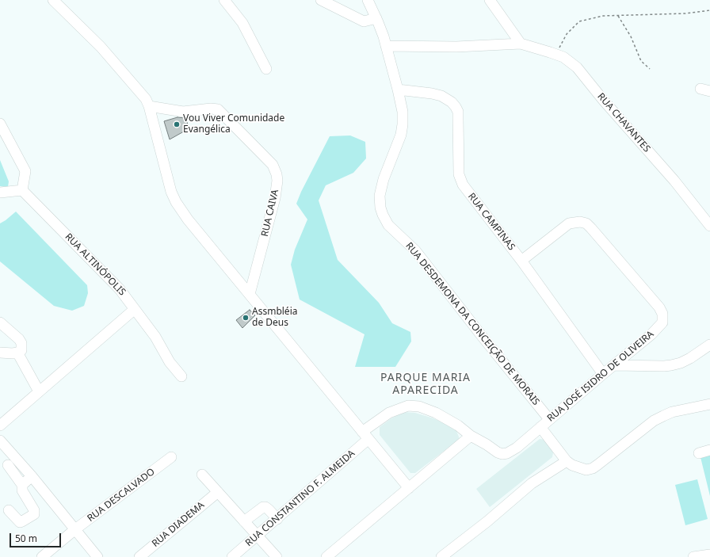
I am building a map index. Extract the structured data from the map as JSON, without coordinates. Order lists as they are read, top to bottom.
{
  "streets": {
    "street": [
      "RUA CHAVANTES",
      "RUA CAIVA",
      "RUA CAMPINAS",
      "RUA ALTINÓPOLIS",
      "RUA DESDEMONA DA CONCEIÇÃO DE MORAIS",
      "RUA JOSÉ ISIDRO DE OLIVEIRA",
      "RUA DESCALVADO",
      "RUA CONSTANTINO F. ALMEIDA",
      "RUA DIADEMA"
    ]
  },
  "crossings": [
    ["RUA CHAVANTES", "RUA DESDEMONA DA CONCEIÇÃO DE MORAIS"],
    ["RUA CAMPINAS", "RUA DESDEMONA DA CONCEIÇÃO DE MORAIS"],
    ["RUA CAMPINAS", "RUA JOSÉ ISIDRO DE OLIVEIRA"],
    ["RUA DESDEMONA DA CONCEIÇÃO DE MORAIS", "RUA JOSÉ ISIDRO DE OLIVEIRA"],
    ["RUA JOSÉ ISIDRO DE OLIVEIRA", "RUA CONSTANTINO F. ALMEIDA"]
  ],
  "districts": ["PARQUE MARIA APARECIDA"],
  "places": ["Vou Viver Comunidade Evangélica", "Assmbléia de Deus"],
  "scale_bar": "50 m"
}
